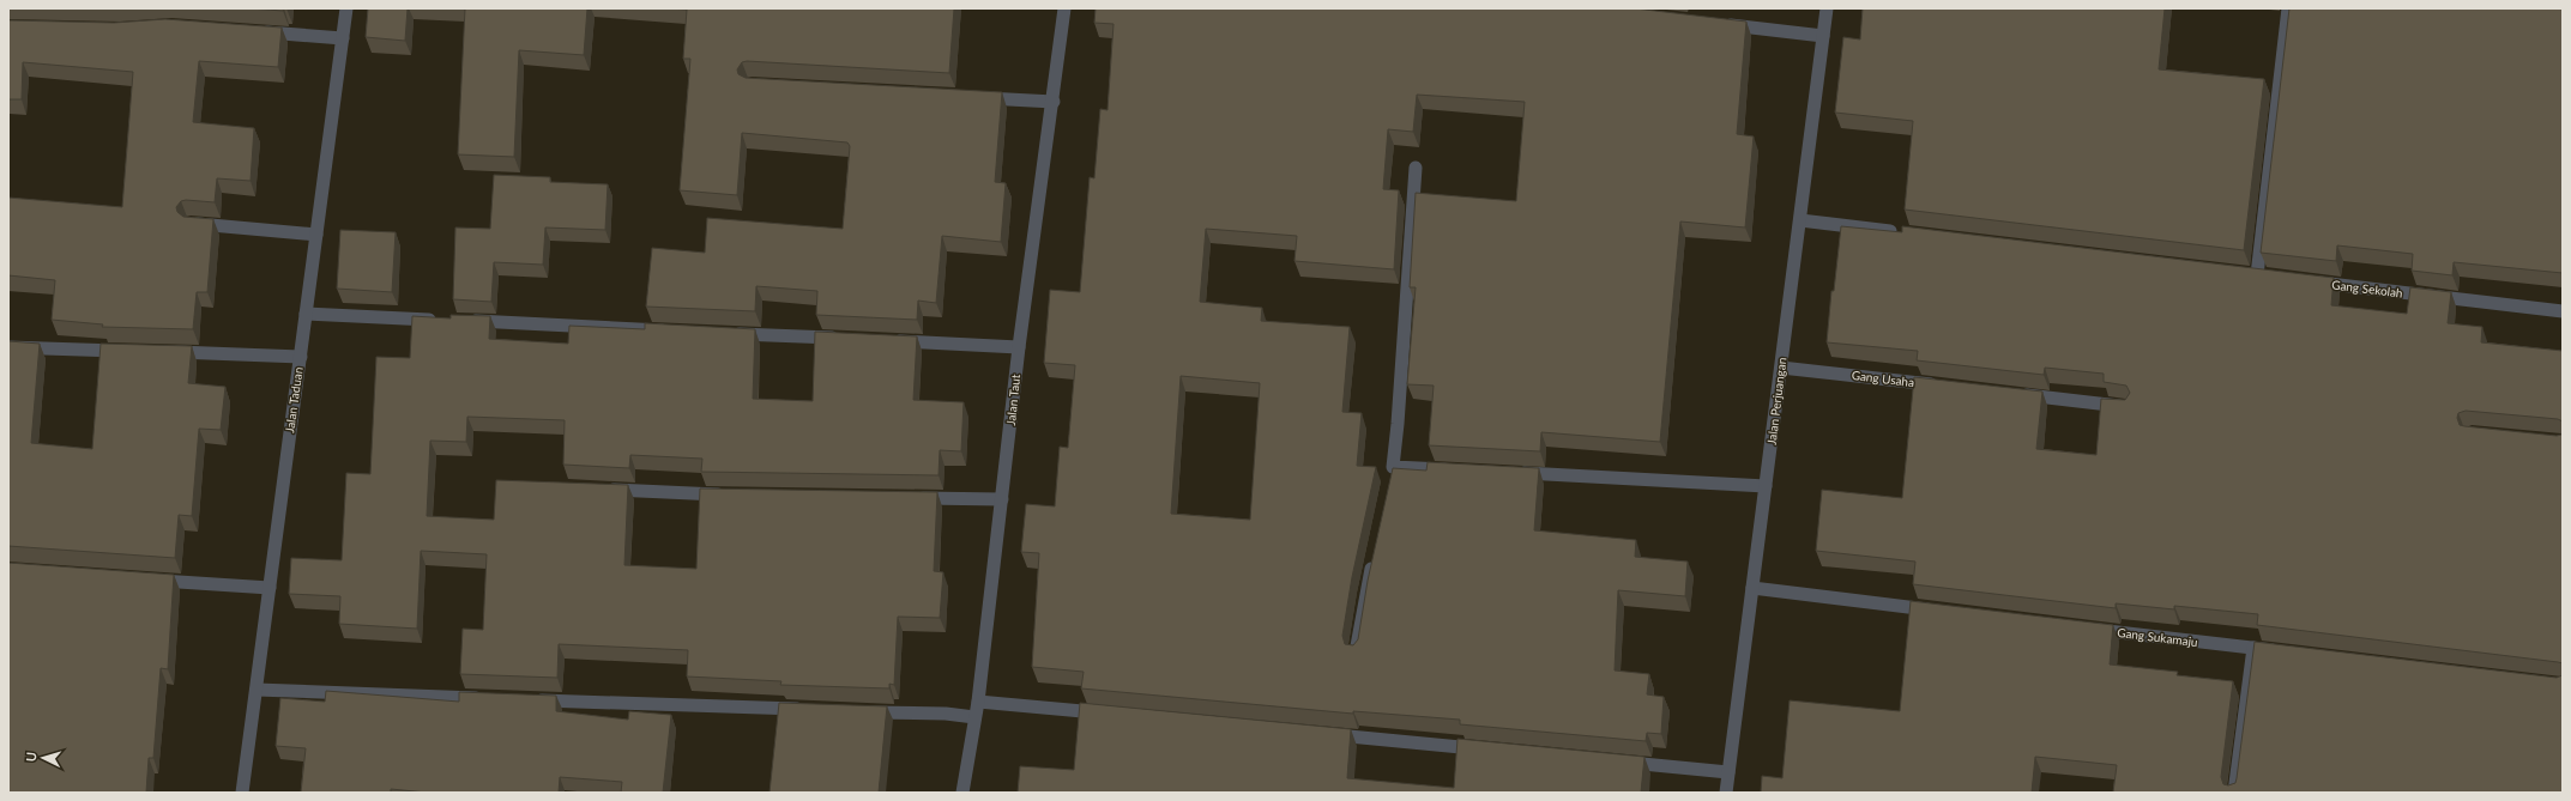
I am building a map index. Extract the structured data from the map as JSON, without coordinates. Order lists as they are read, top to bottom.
{
  "streets": {
    "street": [
      "Gang Sekolah",
      "Gang Usaha",
      "Jalan Taduan",
      "Jalan Taut",
      "Jalan Perjuangan",
      "Gang Sukamaju"
    ]
  },
  "crossings": [
    ["Gang Usaha", "Jalan Perjuangan"]
  ],
  "north": "left"
}
